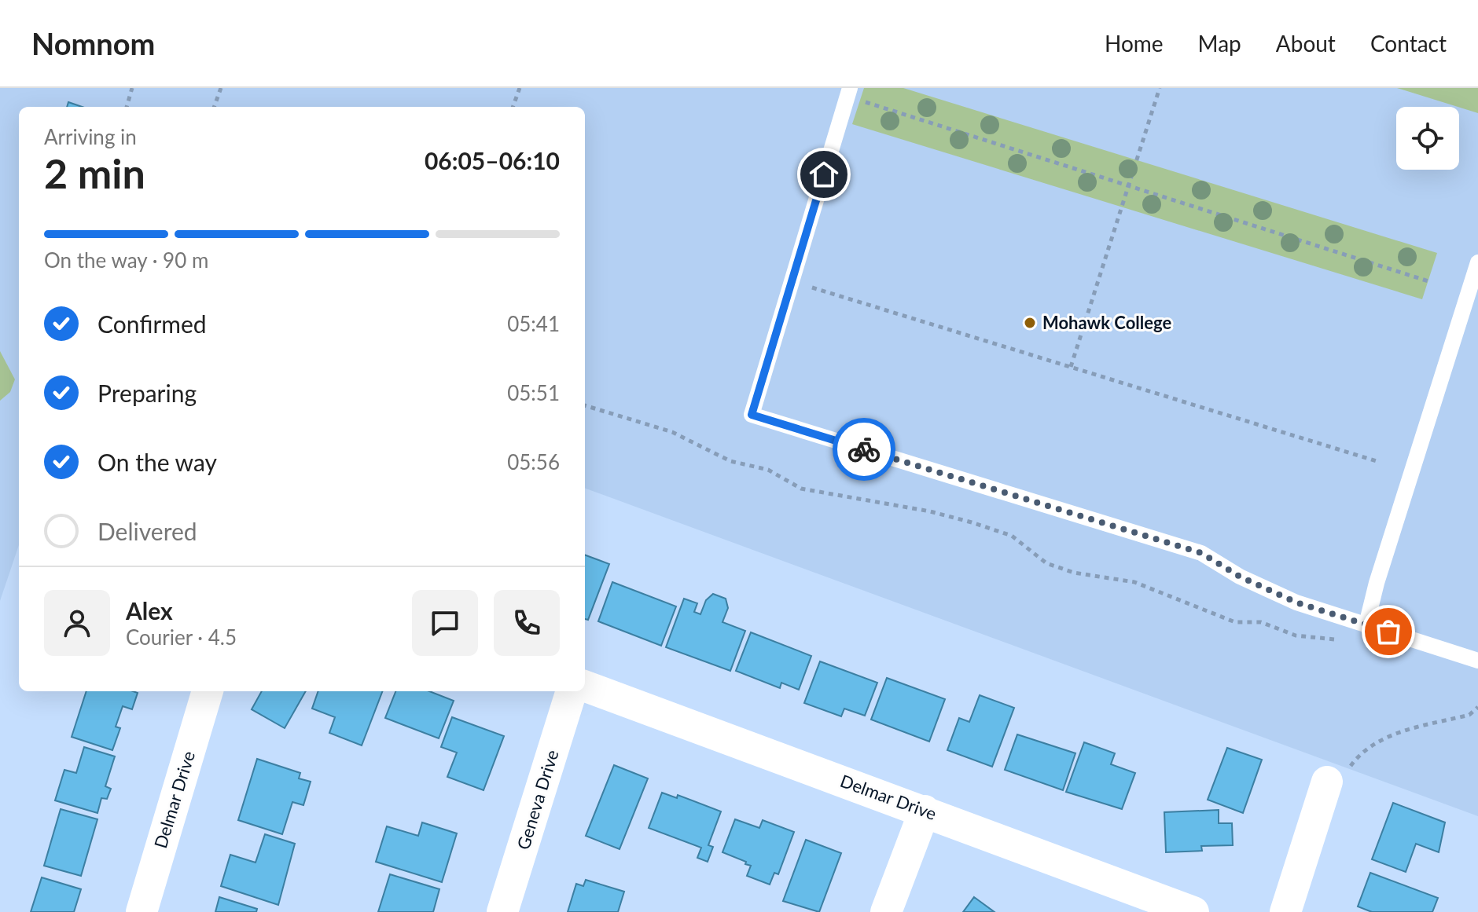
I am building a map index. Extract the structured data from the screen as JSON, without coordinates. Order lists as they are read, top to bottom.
{
  "streets": {
    "street": ["Delmar Drive", "Geneva Drive"]
  },
  "places": ["Mohawk College"],
  "page": {
    "header": "Nomnom",
    "nav": [
      "Home",
      "Map",
      "About",
      "Contact"
    ],
    "heading": ["2 min", "Arriving in", "06:05–06:10"],
    "panel": ["Alex", "Courier · 4.5"],
    "bar": "On the way · 90 m",
    "list": [
      ["Confirmed", "05:41"],
      ["Preparing", "05:51"],
      ["On the way", "05:56"],
      "Delivered"
    ]
  }
}
